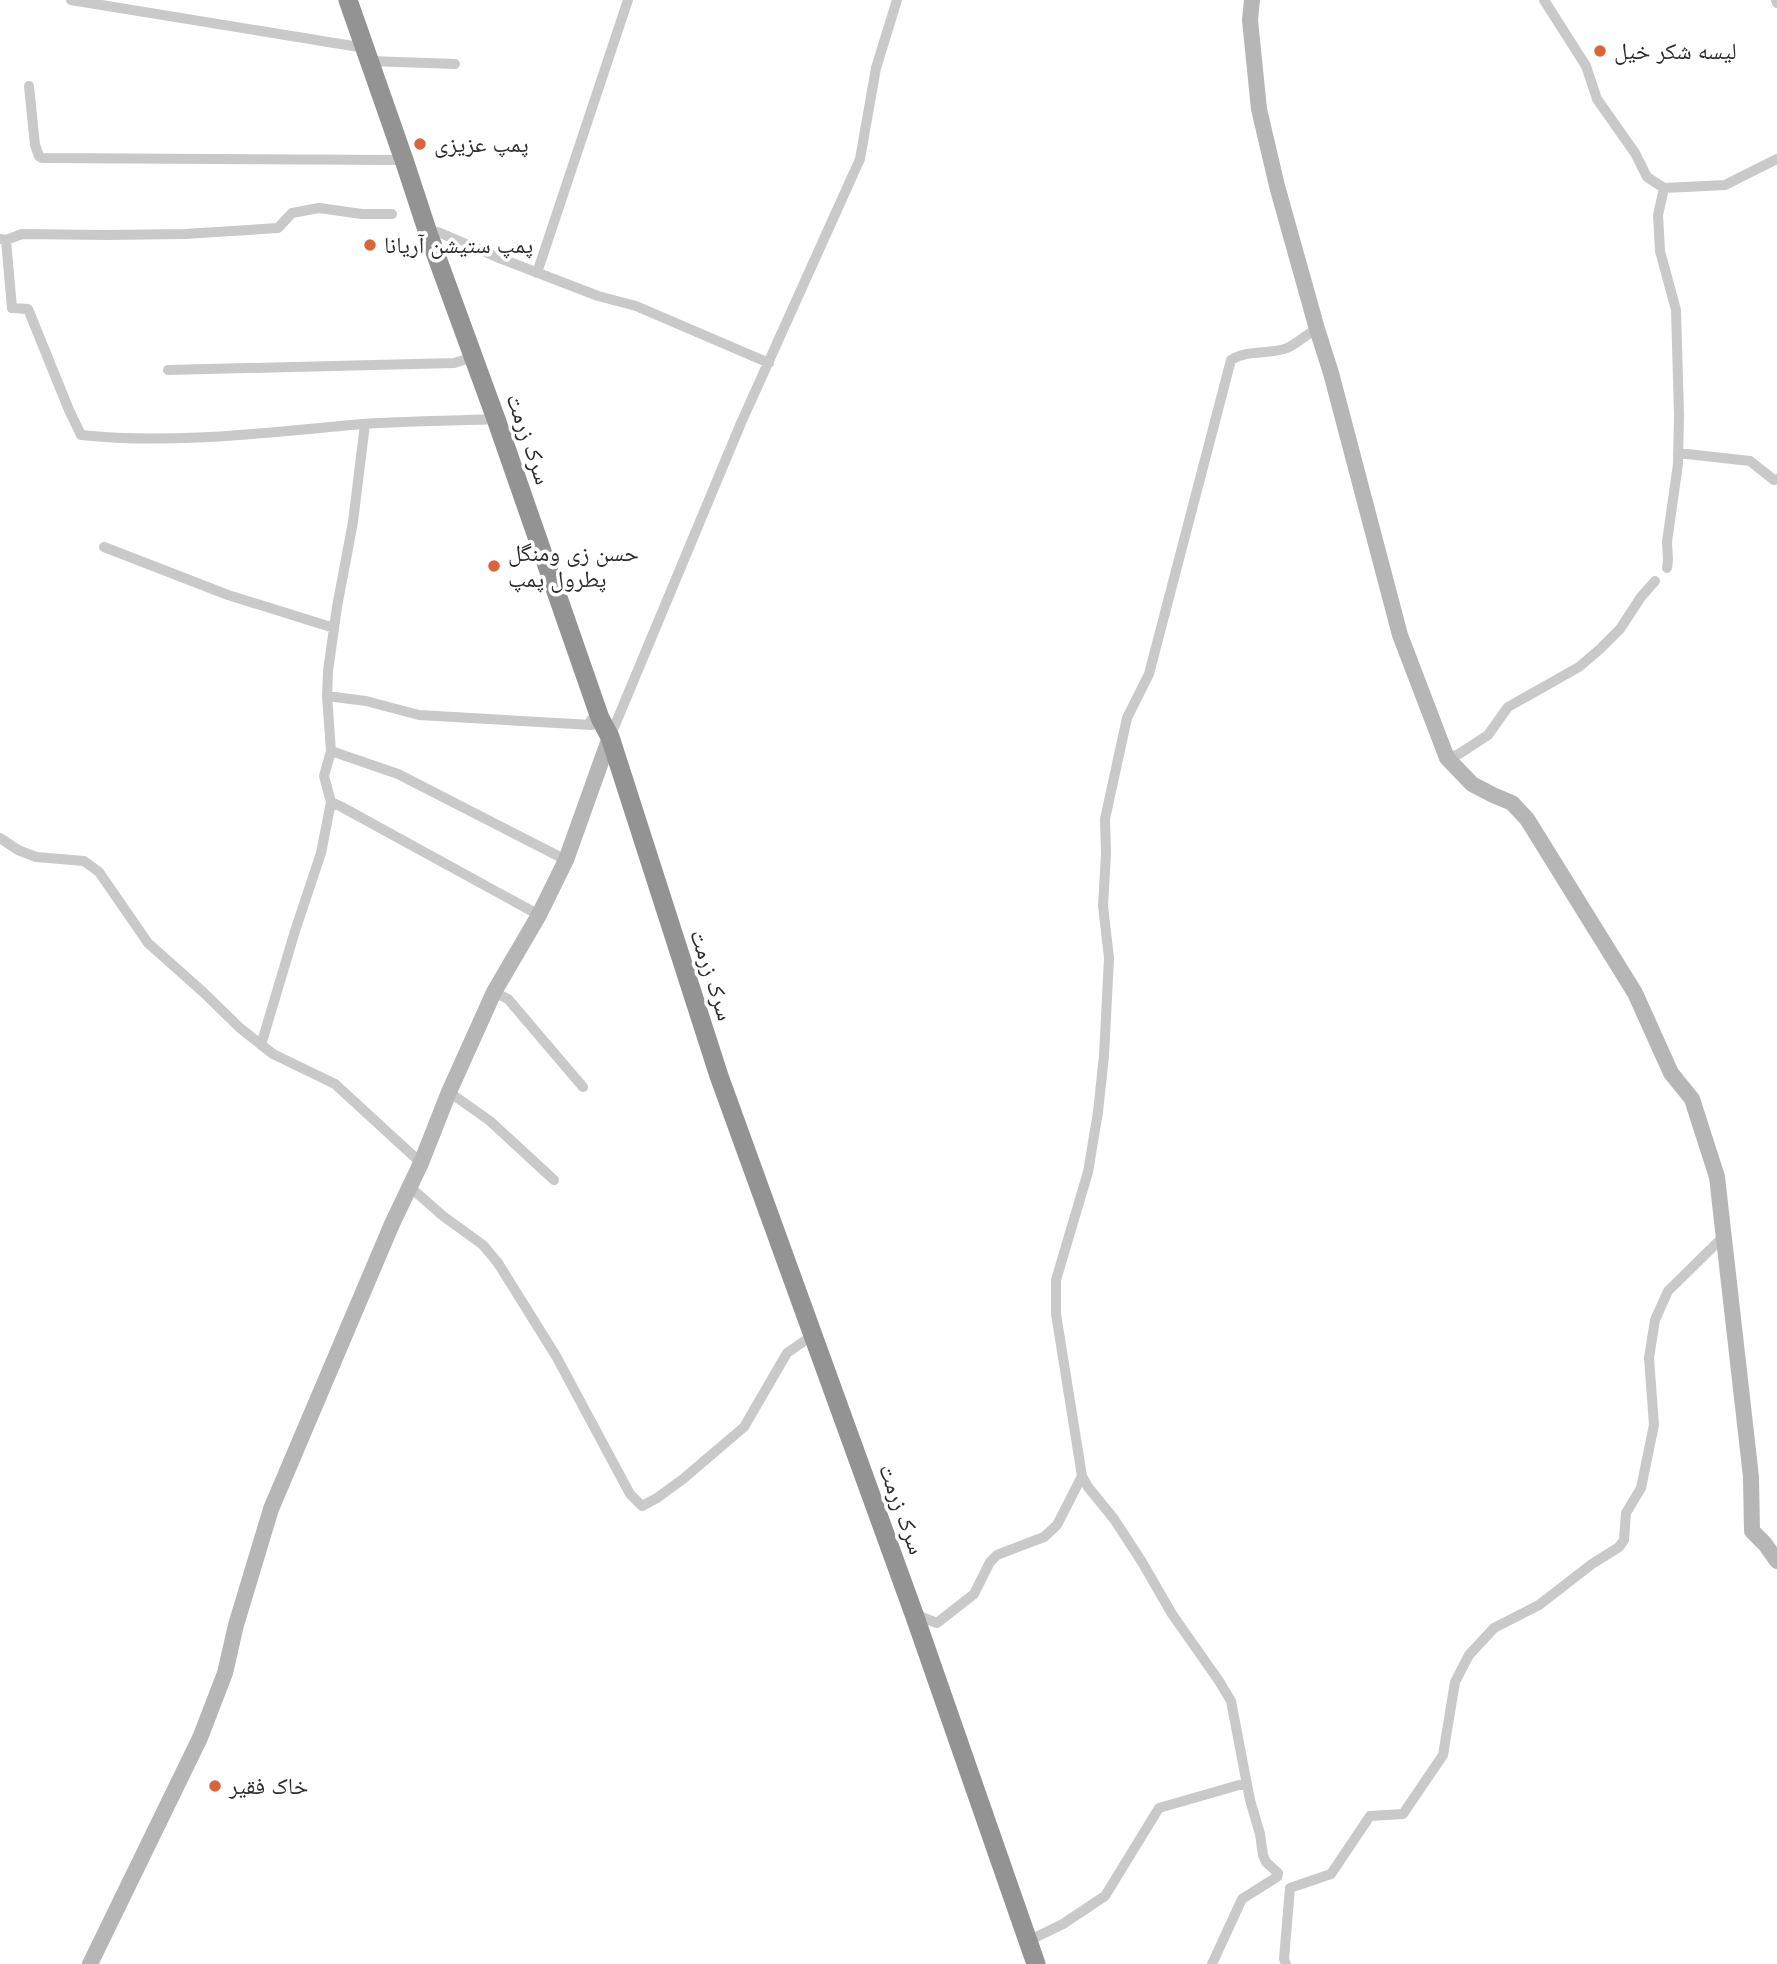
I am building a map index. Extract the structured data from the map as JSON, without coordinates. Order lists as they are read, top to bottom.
{
  "streets": {
    "highway": ["سرک زرمت"]
  },
  "places": [
    "لیسه شکر خیل",
    "پمپ عزیزی",
    "پمپ ستیشن آریانا",
    "حسن زی ومنگل پطرول پمپ",
    "خاک فقیر"
  ]
}
